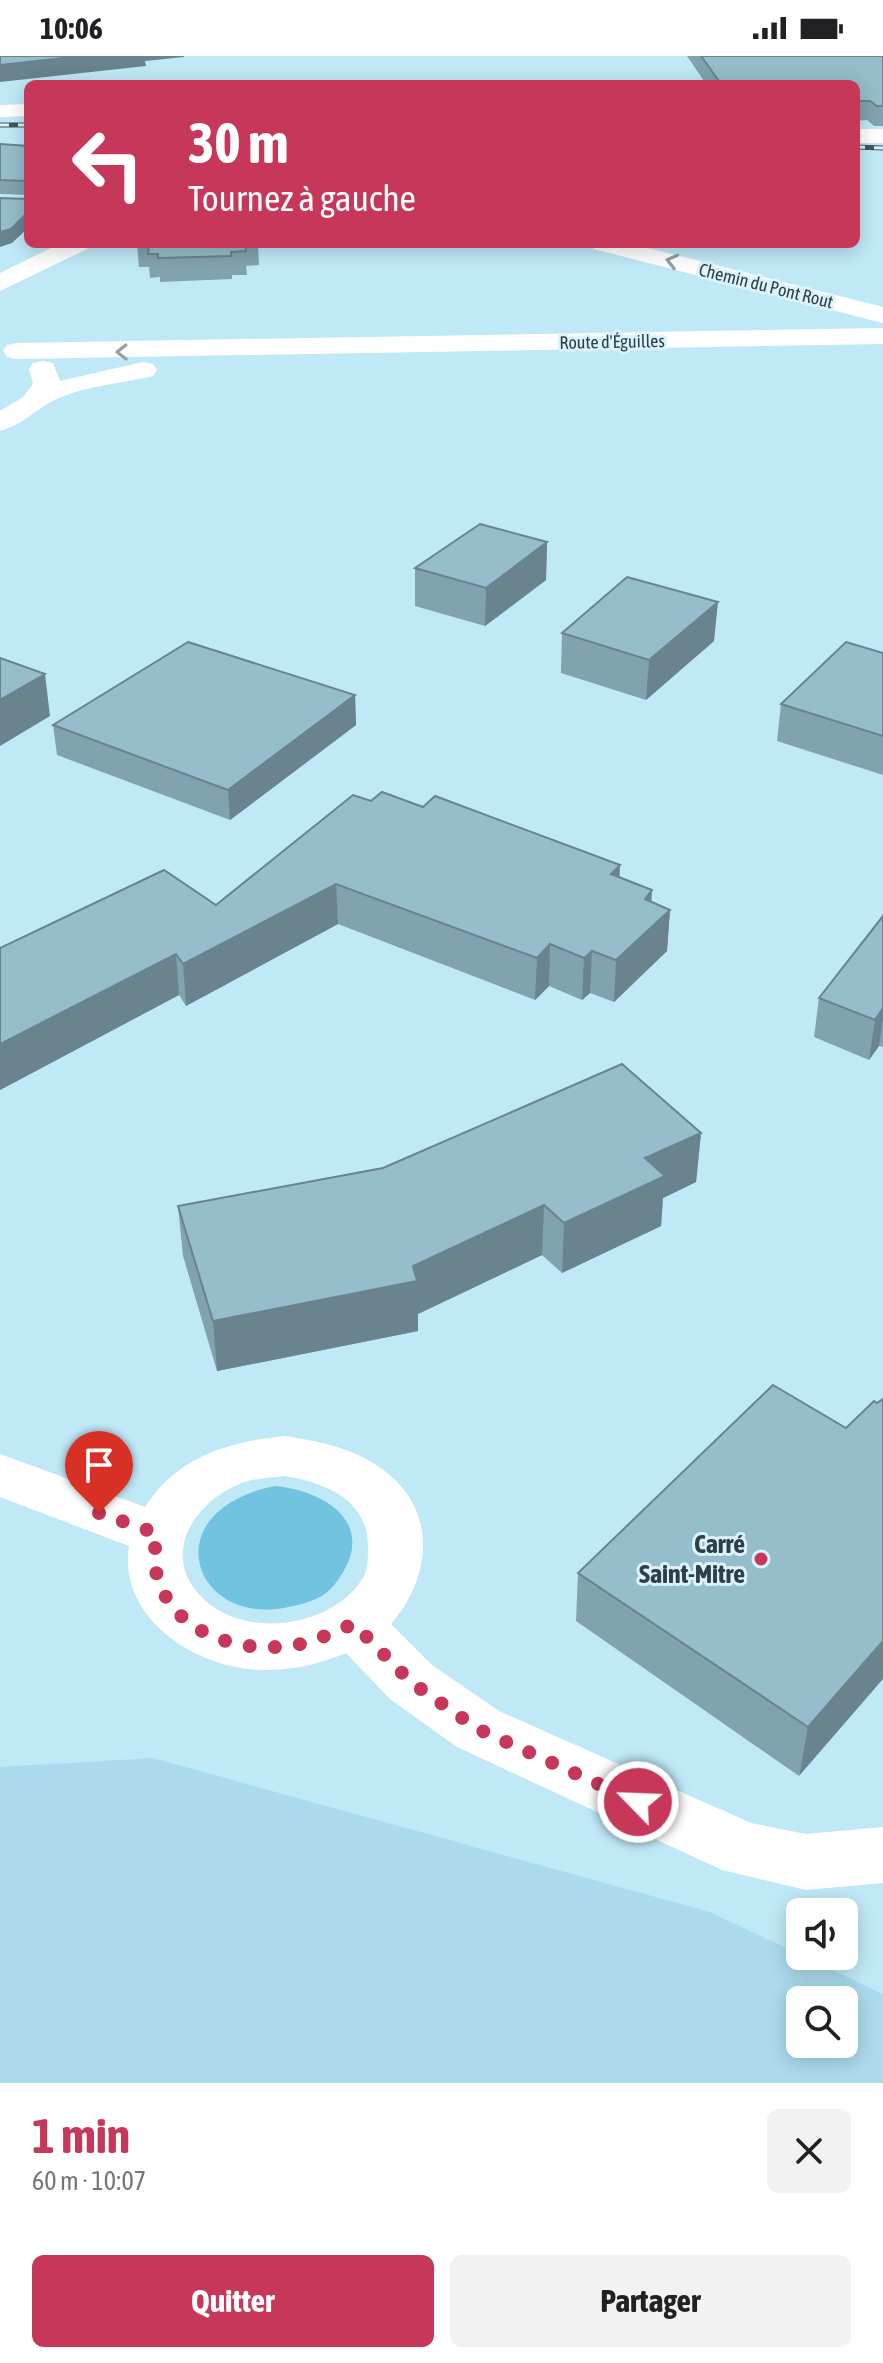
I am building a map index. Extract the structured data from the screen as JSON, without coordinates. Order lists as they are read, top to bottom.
{
  "streets": {
    "street": ["Chemin du Pont Rout", "Route d'Éguilles"]
  },
  "one_way": ["Chemin du Pont Rout"],
  "places": ["Carré Saint-Mitre"],
  "page": {
    "status": "10:06",
    "turn": ["30 m", "Tournez à gauche"],
    "heading": ["1 min", "60 m · 10:07"],
    "buttons": ["Quitter", "Partager"]
  }
}
